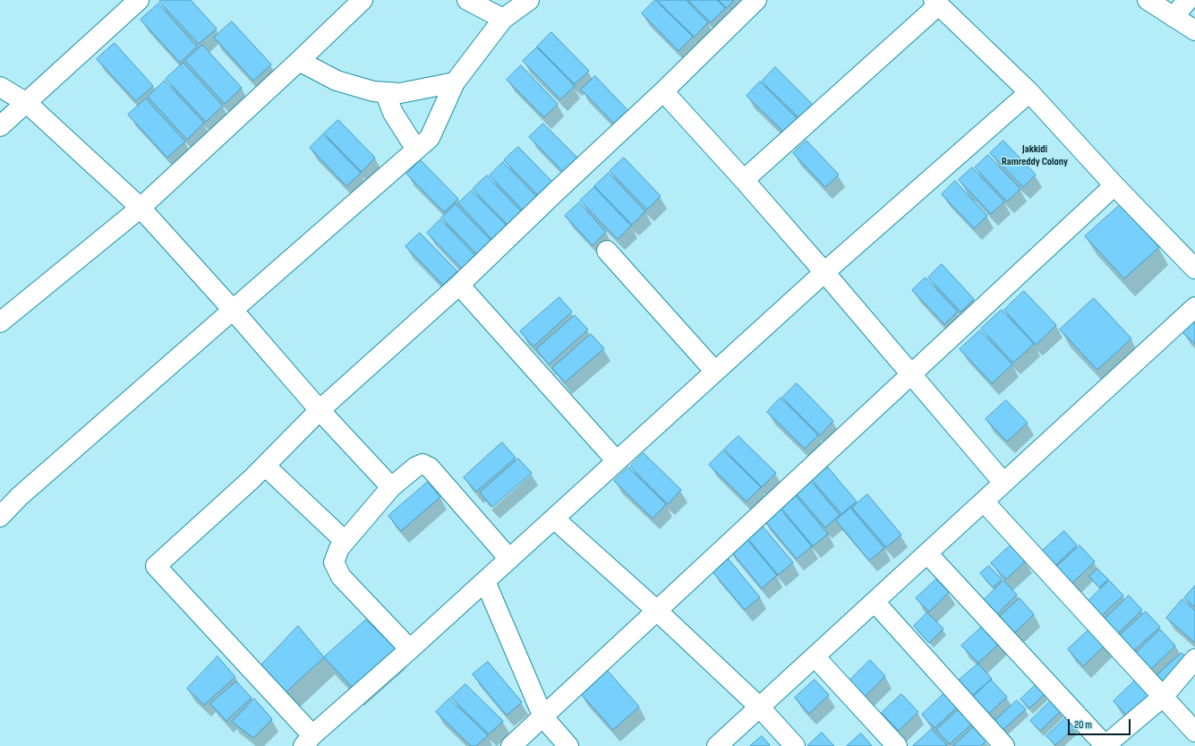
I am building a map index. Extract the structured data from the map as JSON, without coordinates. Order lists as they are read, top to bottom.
{
  "districts": ["Jakkidi Ramreddy Colony"],
  "scale_bar": "20 m"
}
